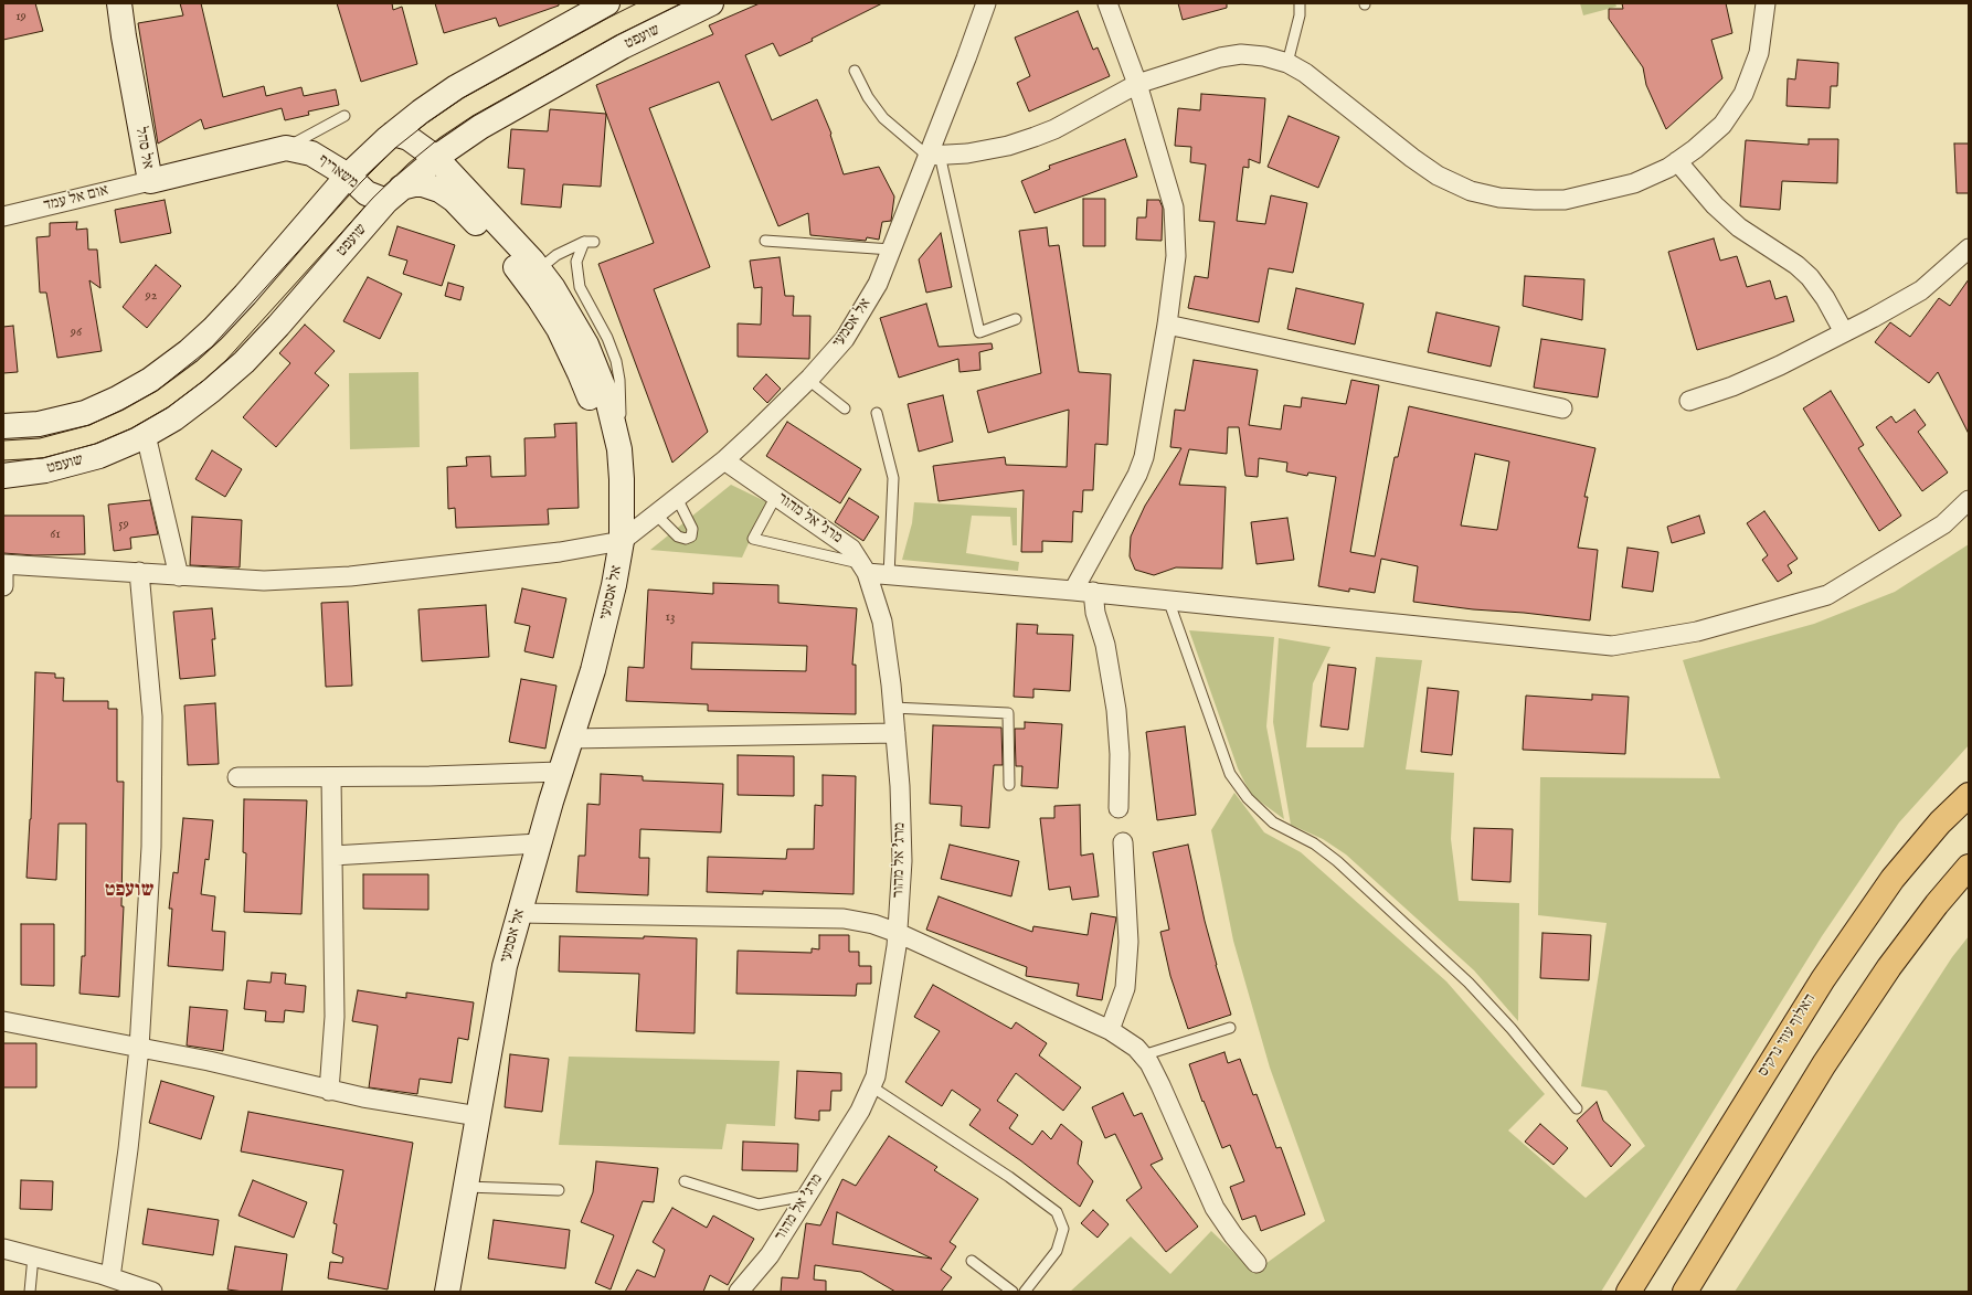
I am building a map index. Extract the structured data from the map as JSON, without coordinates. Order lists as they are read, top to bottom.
{
  "streets": {
    "highway": ["האלוף עוזי נרקיס"],
    "street": [
      "שועפט",
      "אל סהל",
      "משאריף",
      "אום אל עמד",
      "אל אסמעי",
      "מרג' אל מהור"
    ]
  },
  "crossings": [
    ["שועפט", "משאריף"],
    ["אל סהל", "משאריף"],
    ["אל סהל", "אום אל עמד"],
    ["אל אסמעי", "מרג' אל מהור"]
  ],
  "districts": ["שועפט"],
  "house_numbers": [
    "19",
    "92",
    "96",
    "59",
    "61",
    "13"
  ]
}
